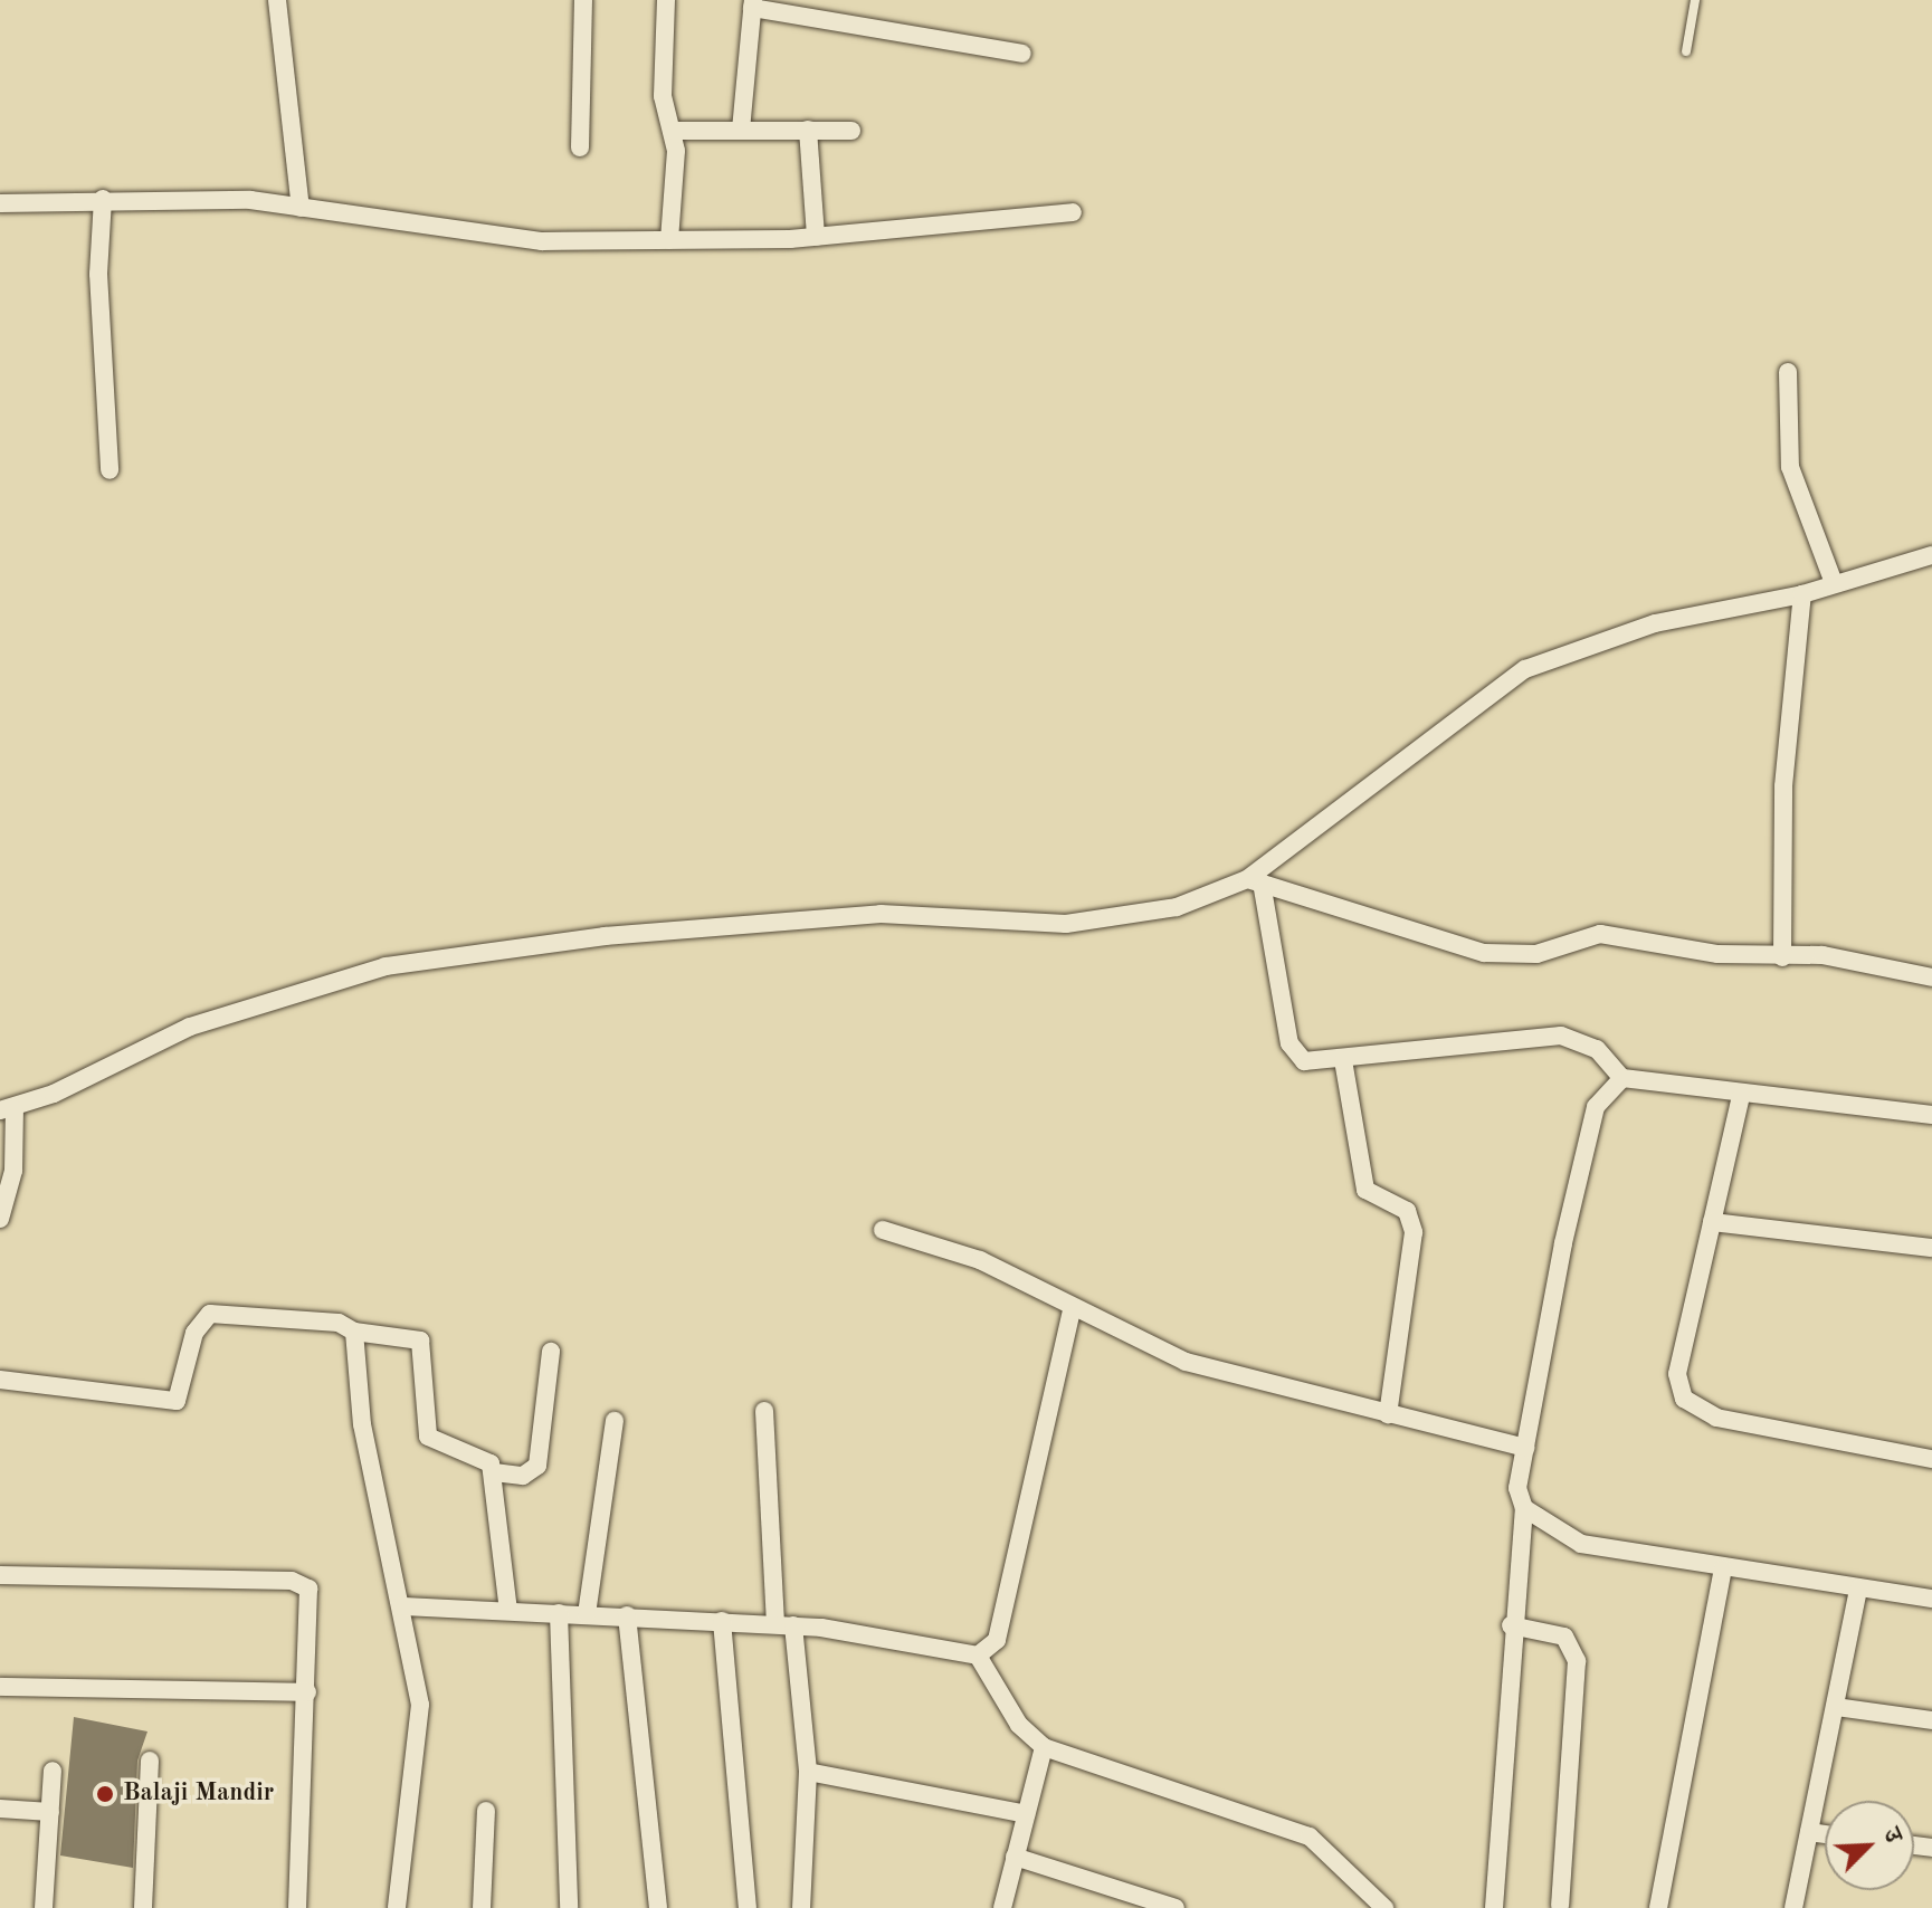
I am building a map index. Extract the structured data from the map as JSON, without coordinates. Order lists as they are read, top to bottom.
{
  "places": ["Balaji Mandir"],
  "north": "top right"
}
